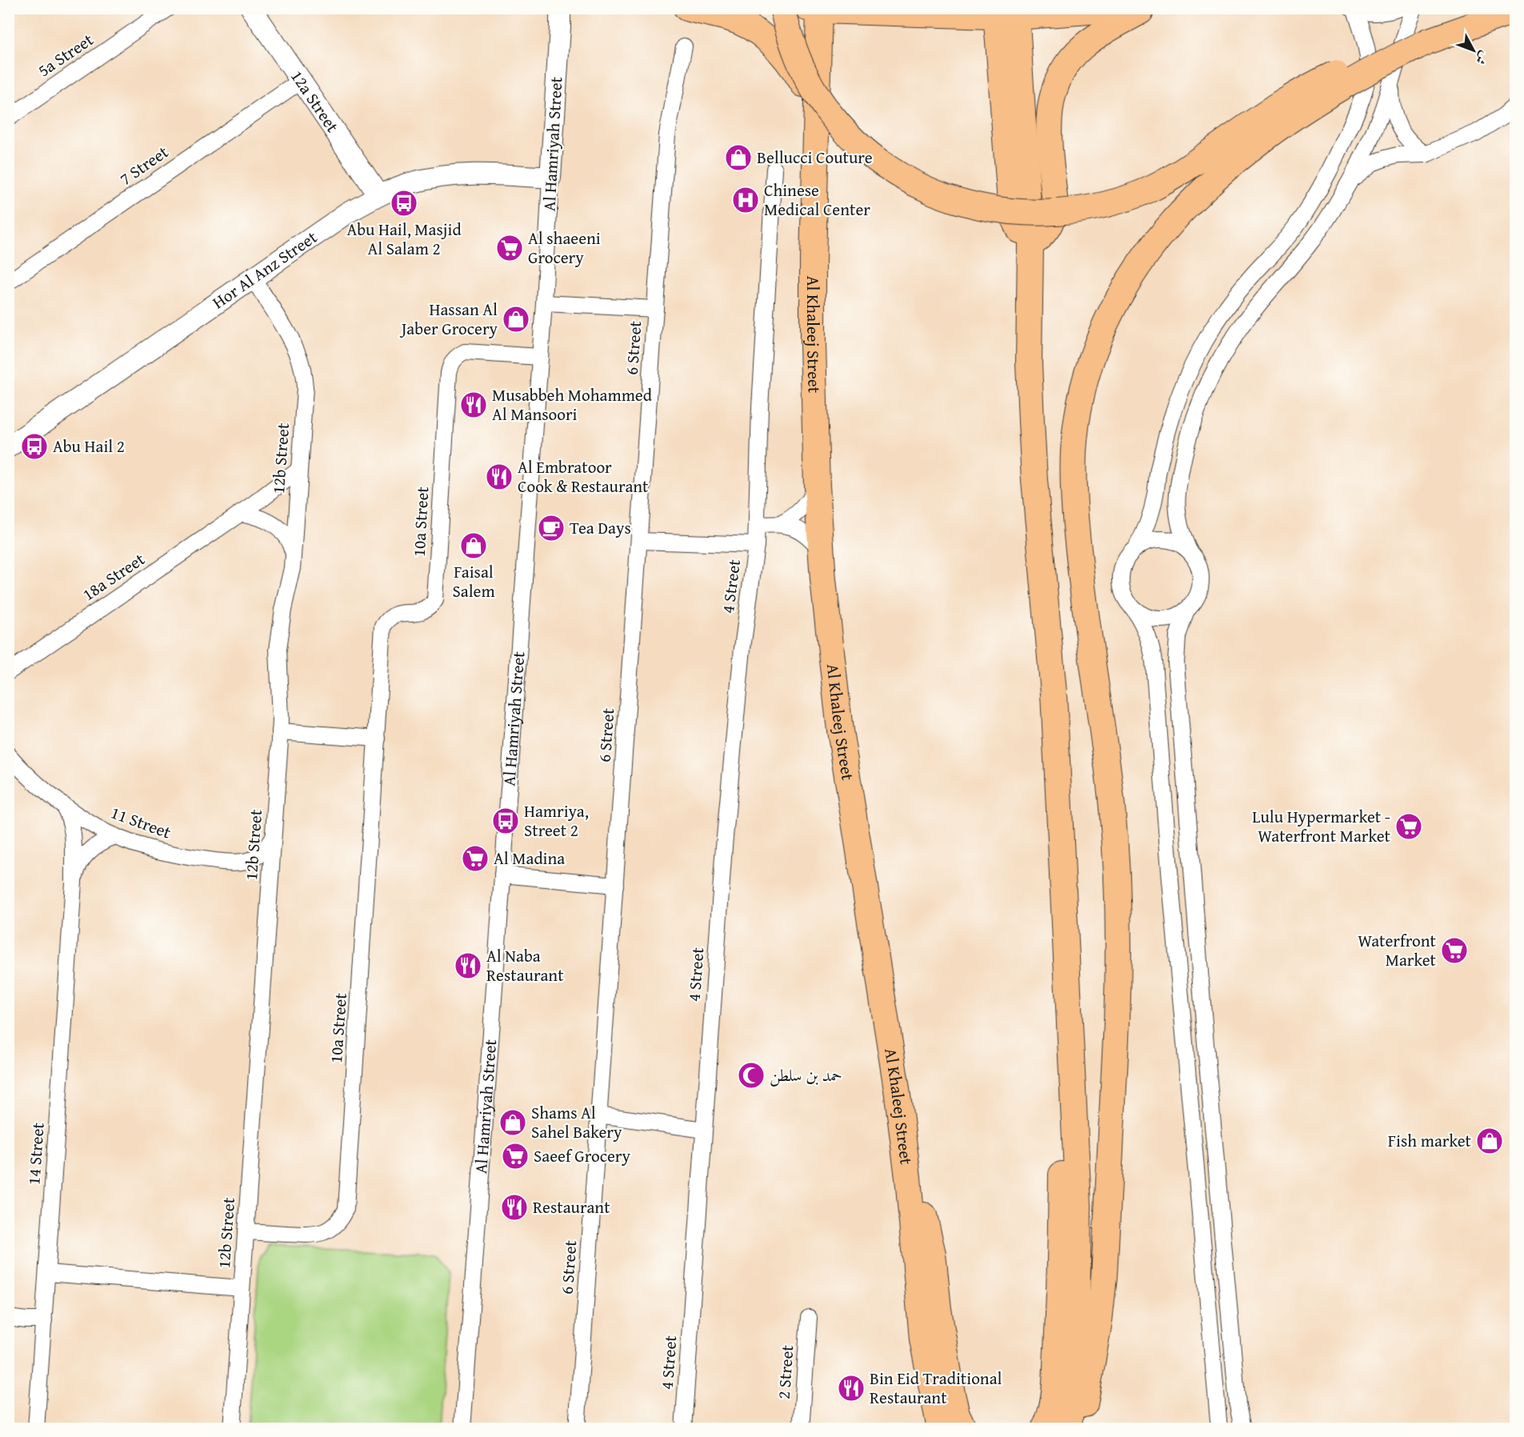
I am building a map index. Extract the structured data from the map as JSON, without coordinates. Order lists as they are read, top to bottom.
{
  "streets": {
    "main road": ["Al Khaleej Street"],
    "street": [
      "5a Street",
      "12a Street",
      "Al Hamriyah Street",
      "7 Street",
      "Hor Al Anz Street",
      "6 Street",
      "12b Street",
      "10a Street",
      "18a Street",
      "4 Street",
      "11 Street",
      "14 Street",
      "2 Street"
    ]
  },
  "crossings": [
    ["12a Street", "7 Street"],
    ["12a Street", "Hor Al Anz Street"],
    ["Al Hamriyah Street", "Hor Al Anz Street"],
    ["Al Hamriyah Street", "10a Street"],
    ["Hor Al Anz Street", "12b Street"],
    ["12b Street", "10a Street"],
    ["12b Street", "18a Street"],
    ["12b Street", "11 Street"],
    ["11 Street", "14 Street"]
  ],
  "places": {
    "shop": [
      "Bellucci Couture",
      "Hassan Al Jaber Grocery",
      "Faisal Salem",
      "Shams Al Sahel Bakery",
      "Fish market"
    ],
    "hospital": ["Chinese Medical Center"],
    "bus stop": ["Abu Hail, Masjid Al Salam 2", "Abu Hail 2", "Hamriya, Street 2"],
    "supermarket": [
      "Al shaeeni Grocery",
      "Lulu Hypermarket - Waterfront Market",
      "Al Madina",
      "Waterfront Market",
      "Saeef Grocery"
    ],
    "restaurant": [
      "Musabbeh Mohammed Al Mansoori",
      "Al Embratoor Cook & Restaurant",
      "Al Naba Restaurant",
      "Restaurant",
      "Bin Eid Traditional Restaurant"
    ],
    "cafe": ["Tea Days"],
    "mosque": ["حمد بن سلطن"]
  },
  "north": "bottom right"
}
